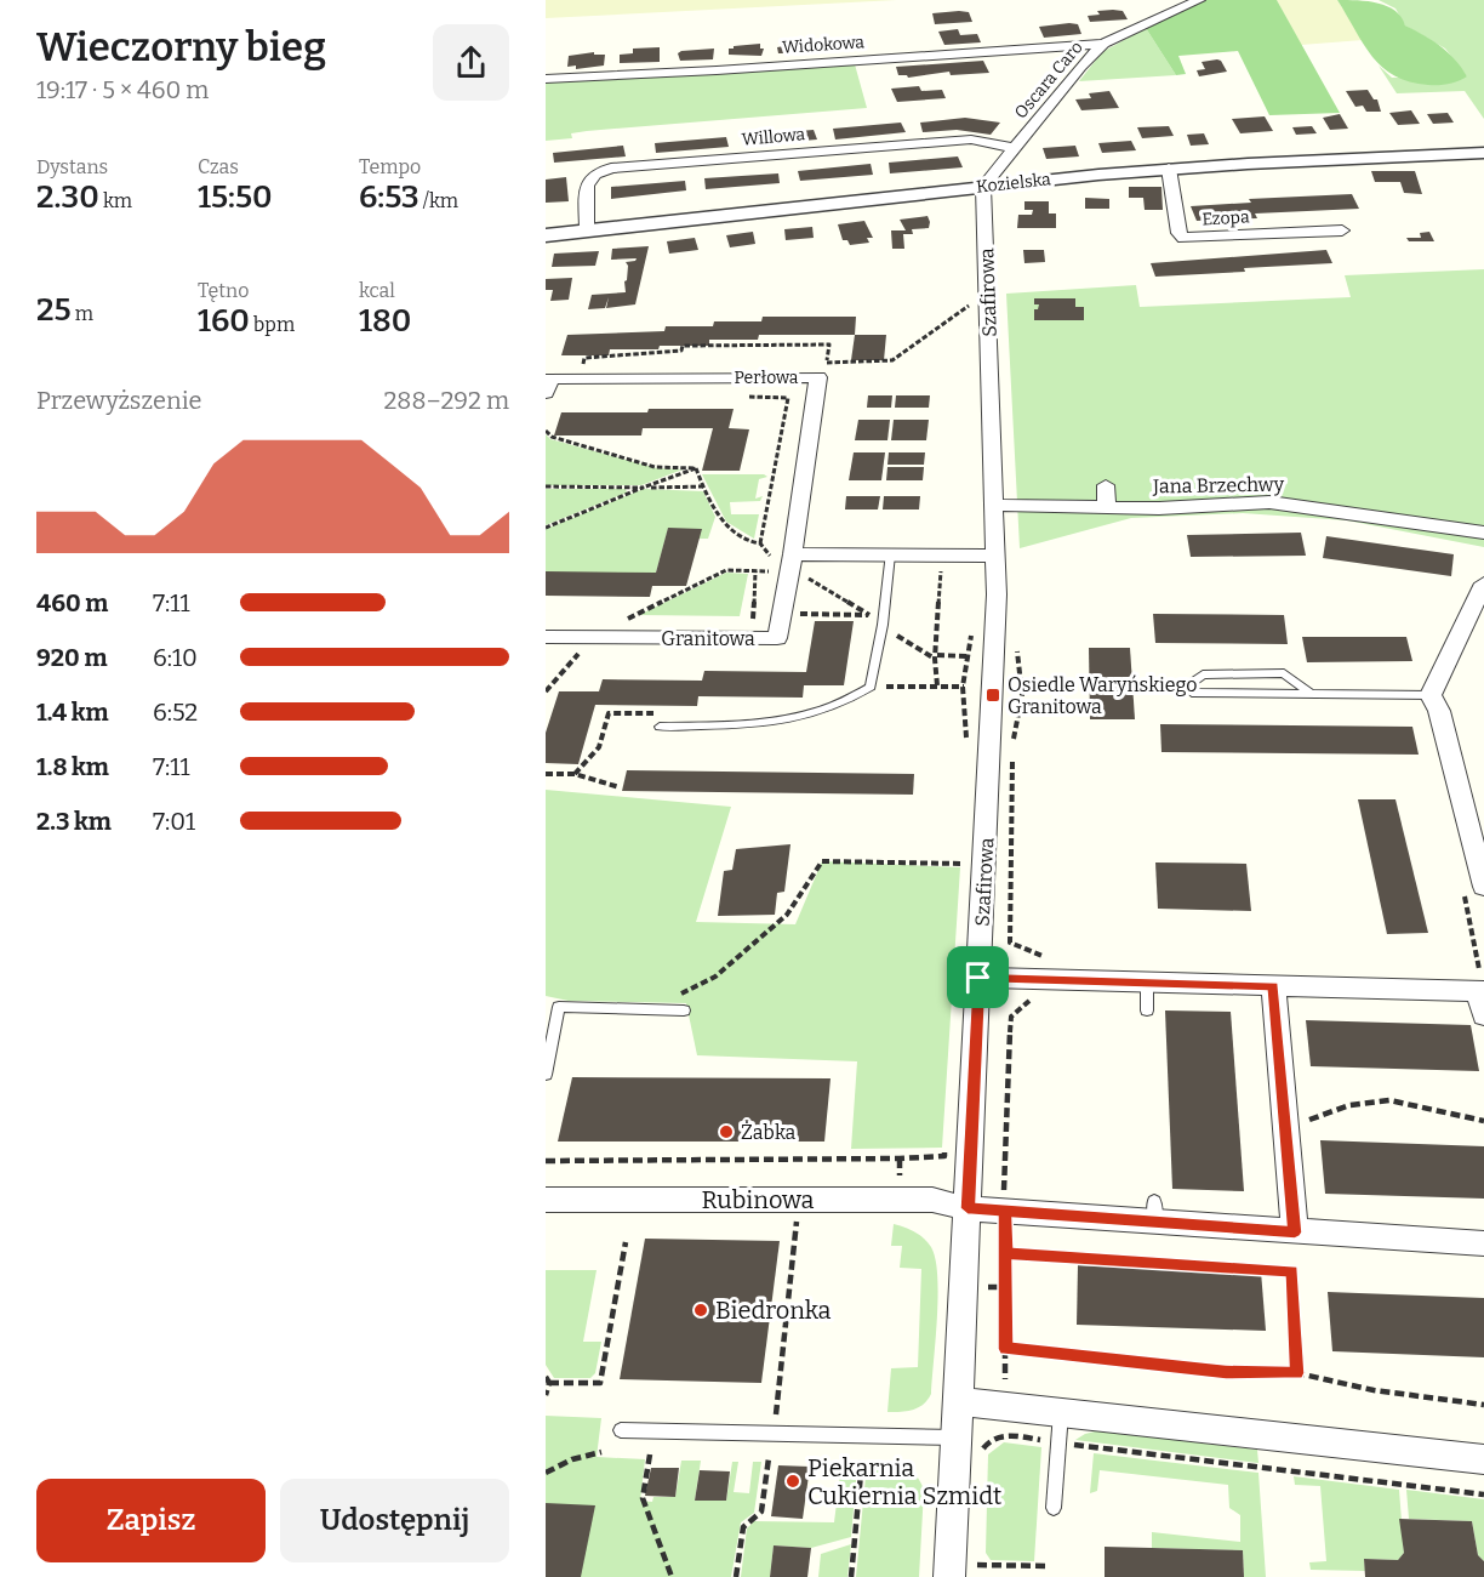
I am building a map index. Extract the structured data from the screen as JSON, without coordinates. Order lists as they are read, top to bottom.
{
  "streets": {
    "street": [
      "Widokowa",
      "Oscara Caro",
      "Willowa",
      "Kozielska",
      "Ezopa",
      "Szafirowa",
      "Perłowa",
      "Jana Brzechwy",
      "Granitowa",
      "Rubinowa"
    ]
  },
  "crossings": [
    ["Widokowa", "Oscara Caro"],
    ["Oscara Caro", "Willowa"],
    ["Oscara Caro", "Kozielska"],
    ["Oscara Caro", "Szafirowa"],
    ["Willowa", "Kozielska"],
    ["Kozielska", "Ezopa"],
    ["Kozielska", "Szafirowa"],
    ["Szafirowa", "Jana Brzechwy"],
    ["Szafirowa", "Rubinowa"],
    ["Perłowa", "Granitowa"]
  ],
  "places": {
    "transit": ["Osiedle Waryńskiego Granitowa"],
    "other": ["Żabka", "Biedronka", "Piekarnia Cukiernia Szmidt"]
  },
  "page": {
    "heading": ["Wieczorny bieg", "19:17 · 5 × 460 m"],
    "stats": [
      ["Dystans", "2.30 km"],
      ["Czas", "15:50"],
      ["Tempo", "6:53 /km"],
      ["25 m"],
      ["Tętno", "160 bpm"],
      ["kcal", "180"]
    ],
    "chart": ["Przewyższenie", "288–292 m"],
    "list": [
      {
        "name": "460 m",
        "note": "7:11"
      },
      {
        "name": "920 m",
        "note": "6:10"
      },
      {
        "name": "1.4 km",
        "note": "6:52"
      },
      {
        "name": "1.8 km",
        "note": "7:11"
      },
      {
        "name": "2.3 km",
        "note": "7:01"
      }
    ],
    "buttons": ["Zapisz", "Udostępnij"]
  }
}
